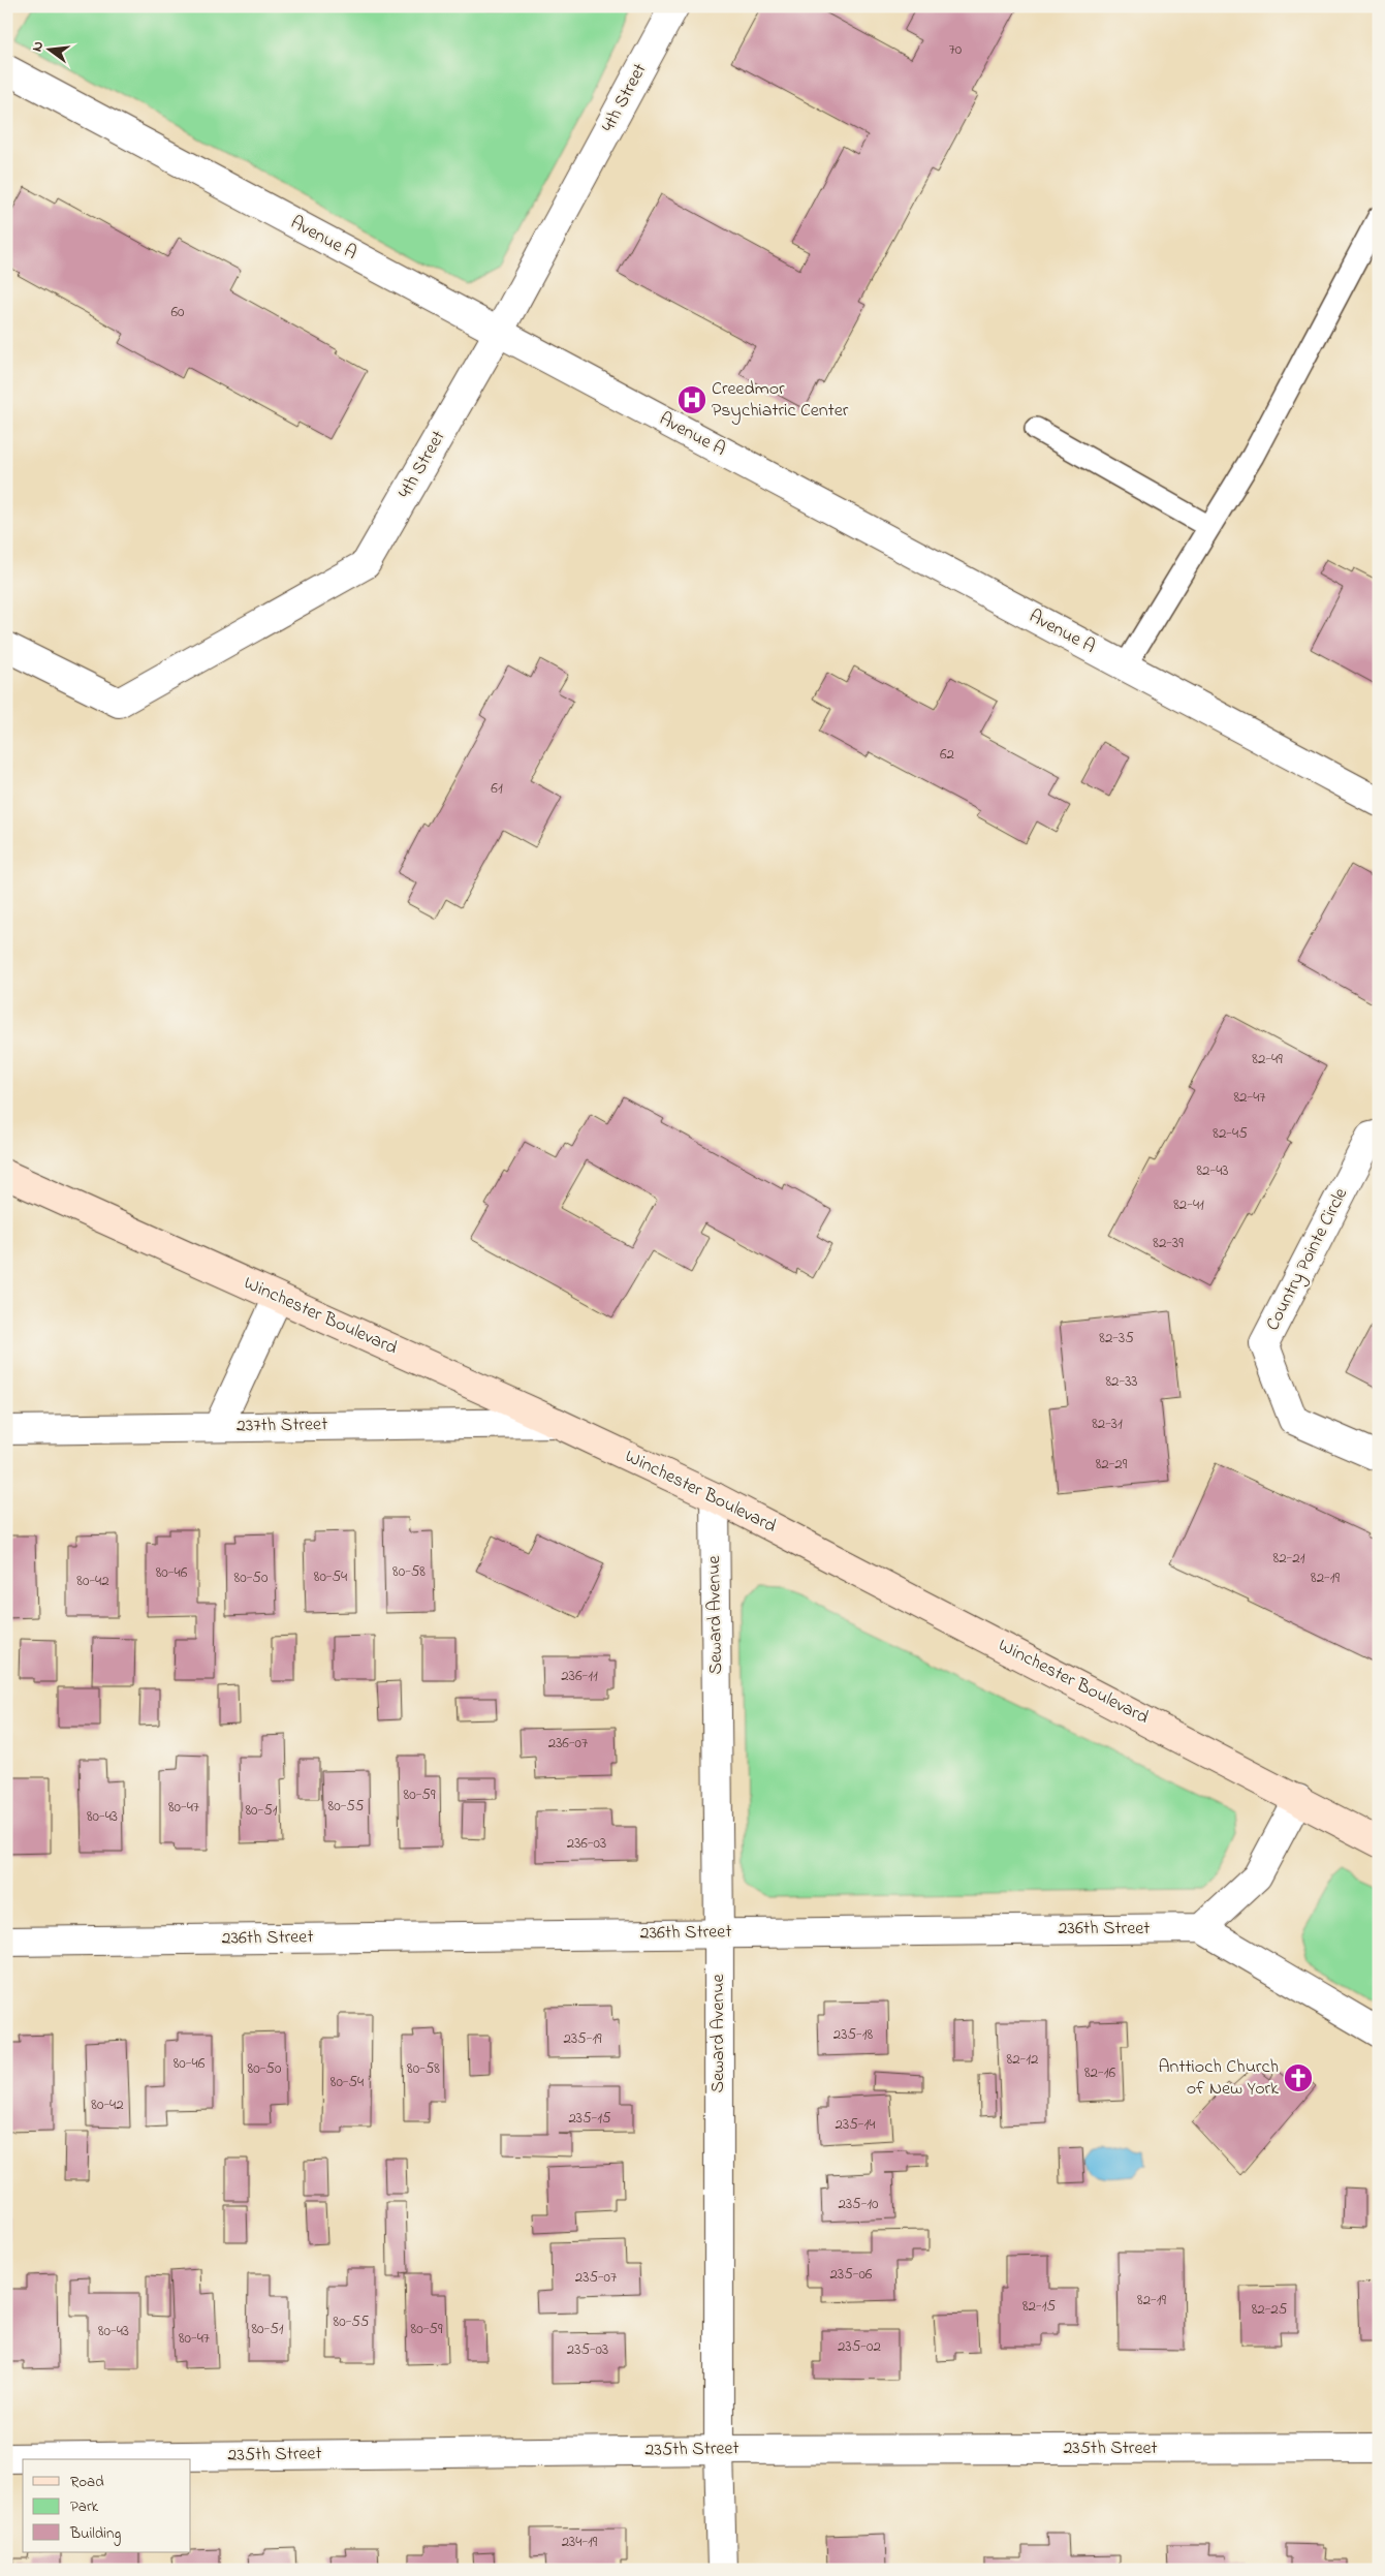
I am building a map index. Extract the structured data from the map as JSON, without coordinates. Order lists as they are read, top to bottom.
{
  "streets": {
    "main road": ["Winchester Boulevard"],
    "street": [
      "4th Street",
      "Avenue A",
      "Country Pointe Circle",
      "237th Street",
      "Seward Avenue",
      "236th Street",
      "235th Street"
    ]
  },
  "crossings": [
    ["4th Street", "Avenue A"],
    ["Winchester Boulevard", "237th Street"],
    ["Winchester Boulevard", "Seward Avenue"],
    ["Seward Avenue", "236th Street"],
    ["Seward Avenue", "235th Street"]
  ],
  "places": {
    "hospital": ["Creedmor Psychiatric Center"],
    "church": ["Anttioch Church of New York"]
  },
  "house_numbers": [
    "70",
    "60",
    "62",
    "61",
    "82-49",
    "82-47",
    "82-45",
    "82-43",
    "82-41",
    "82-39",
    "82-35",
    "82-33",
    "82-31",
    "82-29",
    "82-21",
    "80-58",
    "80-46",
    "80-54",
    "80-50",
    "82-19",
    "80-42",
    "236-11",
    "236-07",
    "80-59",
    "80-55",
    "80-47",
    "80-51",
    "80-43",
    "236-03",
    "235-18",
    "235-19",
    "82-12",
    "80-46",
    "80-50",
    "80-58",
    "82-16",
    "80-54",
    "80-42",
    "235-15",
    "235-14",
    "235-10",
    "235-06",
    "235-07",
    "82-19",
    "82-15",
    "82-25",
    "80-55",
    "80-51",
    "80-59",
    "80-43",
    "80-47",
    "235-02",
    "235-03",
    "234-19"
  ],
  "legend": ["Road", "Park", "Building"],
  "north": "left"
}
